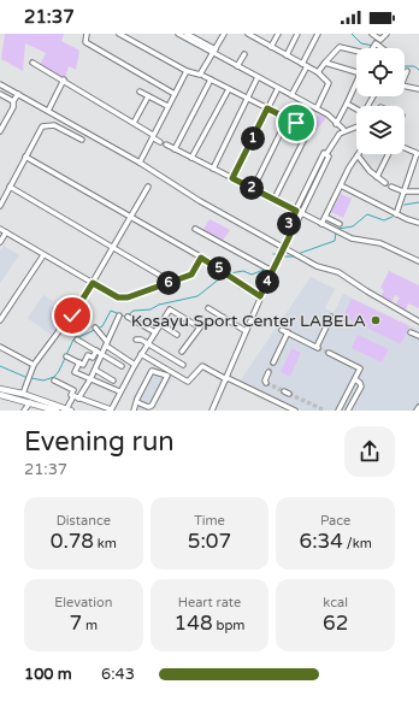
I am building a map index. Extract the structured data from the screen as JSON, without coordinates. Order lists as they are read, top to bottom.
{
  "places": ["Kosayu Sport Center LABELA"],
  "page": {
    "status": "21:37",
    "pins": [
      "1",
      "2",
      "3",
      "5",
      "4",
      "6"
    ],
    "heading": ["Evening run", "21:37"],
    "stats": [
      ["Distance", "0.78 km"],
      ["Time", "5:07"],
      ["Pace", "6:34 /km"],
      ["Elevation", "7 m"],
      ["Heart rate", "148 bpm"],
      ["kcal", "62"]
    ],
    "list": [
      {
        "name": "100 m",
        "note": "6:43"
      }
    ]
  }
}
